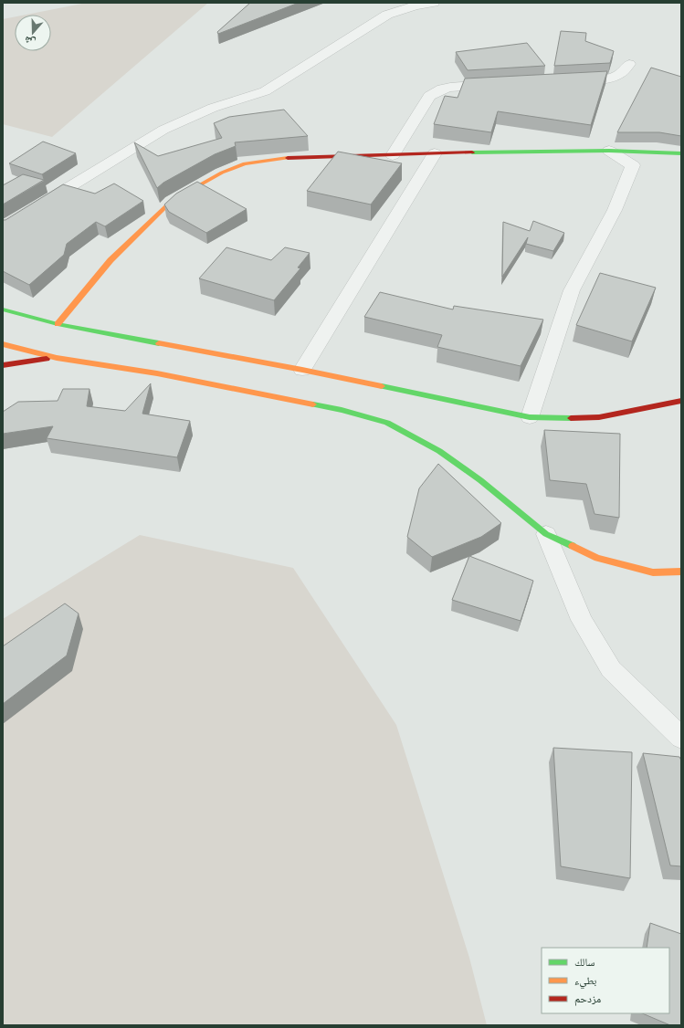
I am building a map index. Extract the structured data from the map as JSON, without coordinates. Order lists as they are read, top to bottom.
{
  "legend": ["سالك", "بطيء", "مزدحم"],
  "north": "bottom"
}
